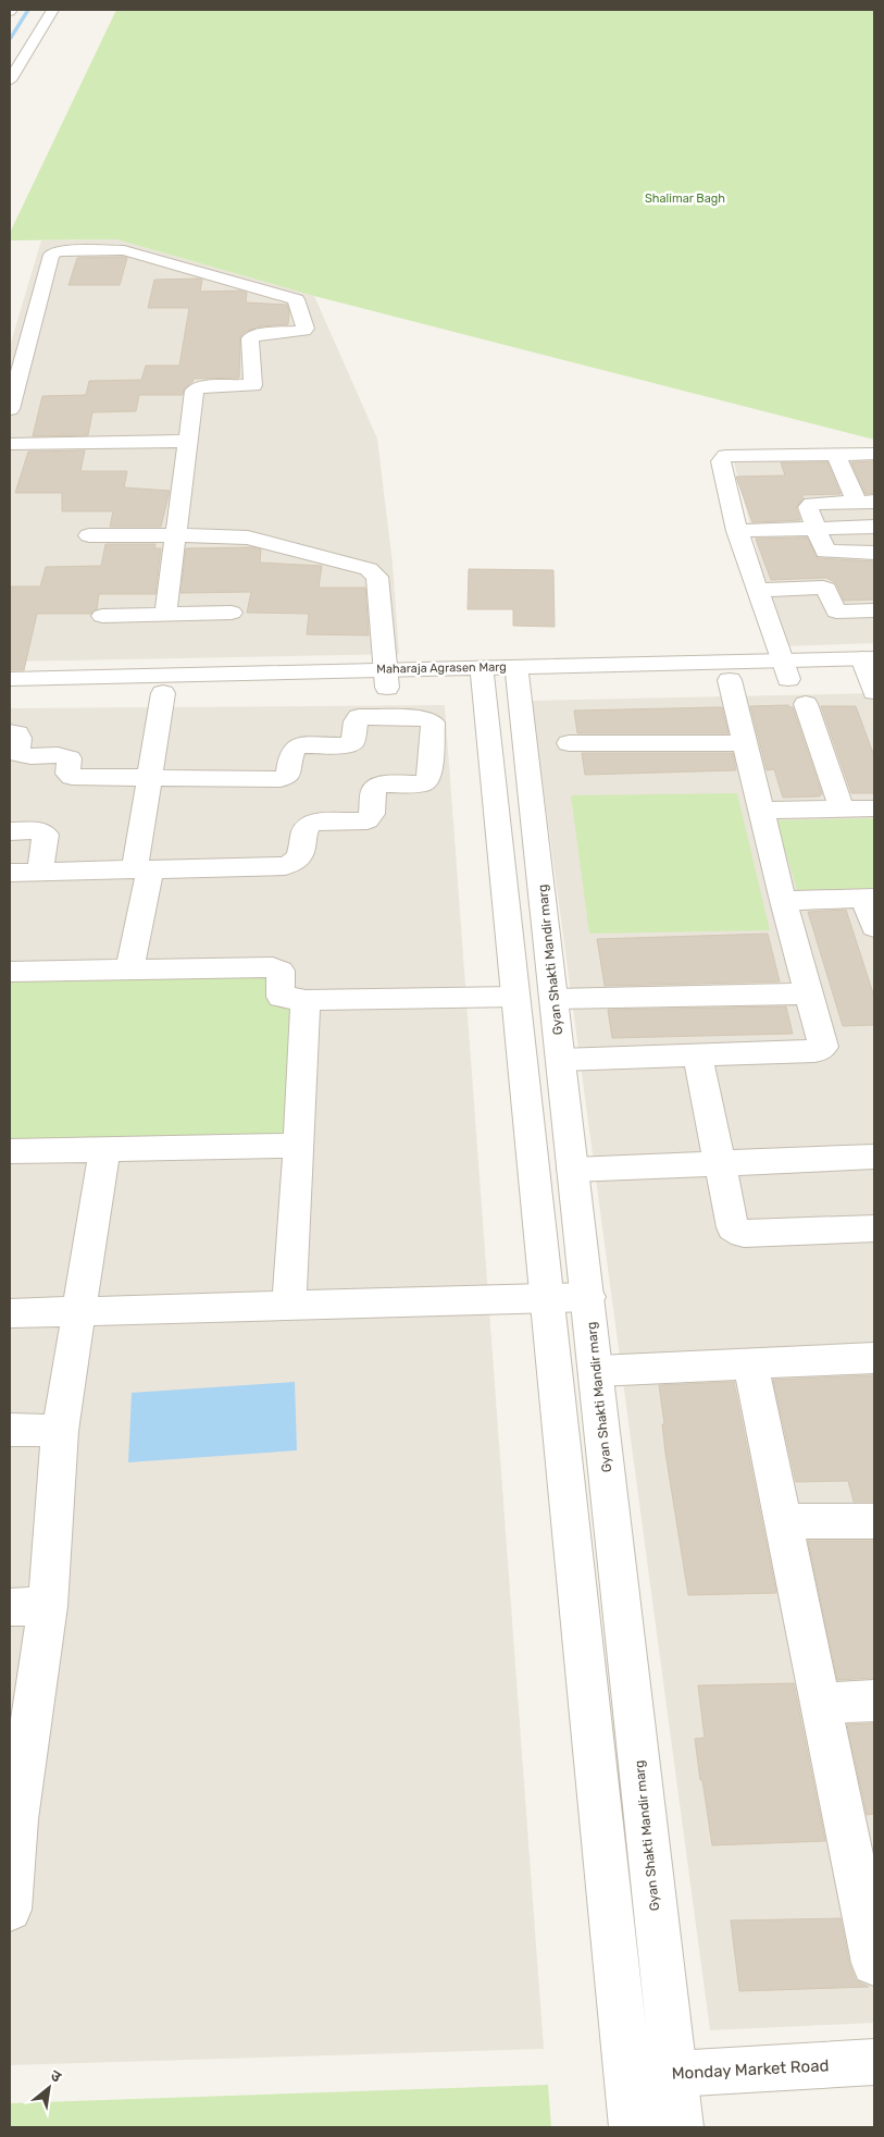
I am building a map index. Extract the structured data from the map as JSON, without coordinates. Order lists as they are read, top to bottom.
{
  "streets": {
    "street": ["Maharaja Agrasen Marg", "Gyan Shakti Mandir marg", "Monday Market Road"]
  },
  "crossings": [
    ["Maharaja Agrasen Marg", "Gyan Shakti Mandir marg"],
    ["Gyan Shakti Mandir marg", "Monday Market Road"]
  ],
  "parks": ["Shalimar Bagh"],
  "north": "top right"
}
